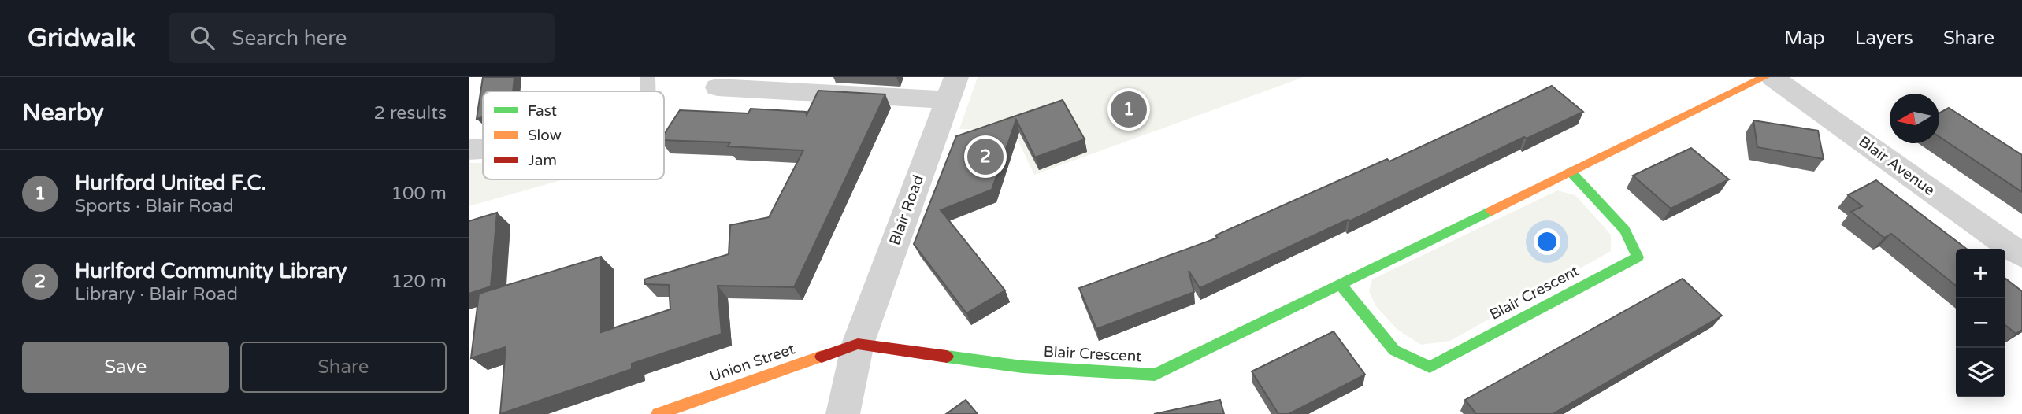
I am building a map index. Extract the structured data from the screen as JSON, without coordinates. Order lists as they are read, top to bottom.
{
  "streets": {
    "street": [
      "Blair Avenue",
      "Blair Road",
      "Blair Crescent",
      "Union Street"
    ]
  },
  "crossings": [
    ["Blair Road", "Blair Crescent"],
    ["Blair Road", "Union Street"],
    ["Blair Crescent", "Union Street"]
  ],
  "legend": ["Fast", "Slow", "Jam"],
  "north": "left",
  "page": {
    "header": "Gridwalk",
    "search": "Search here",
    "nav": ["Map", "Layers", "Share"],
    "heading": ["Nearby", "2 results"],
    "pins": ["1", "2"],
    "list": [
      {
        "mark": "1",
        "name": "Hurlford United F.C.",
        "note": "Sports · Blair Road",
        "value": "100 m"
      },
      {
        "mark": "2",
        "name": "Hurlford Community Library",
        "note": "Library · Blair Road",
        "value": "120 m"
      }
    ],
    "map_buttons": ["+", "−"],
    "buttons": ["Save", "Share"]
  }
}
